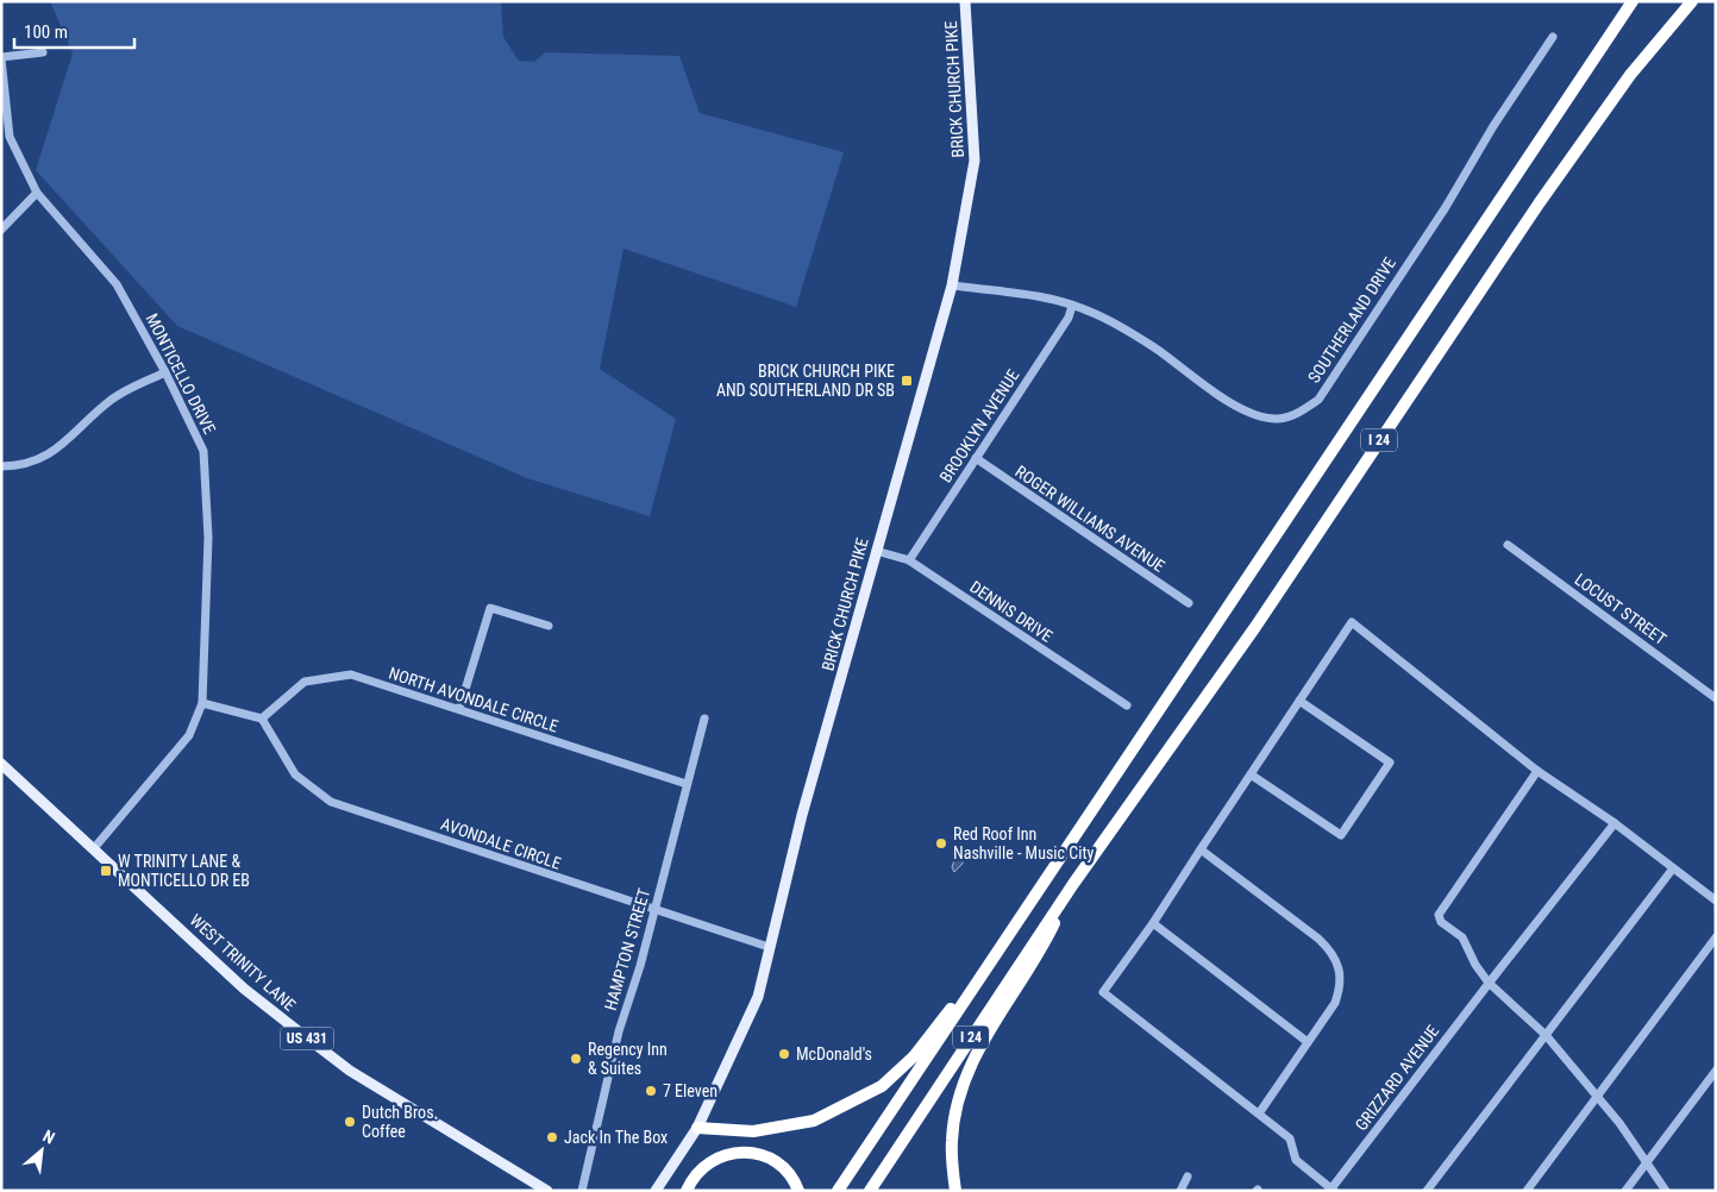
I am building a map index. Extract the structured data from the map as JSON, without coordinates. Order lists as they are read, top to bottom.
{
  "streets": {
    "highway": ["I 24"],
    "main road": ["BRICK CHURCH PIKE", "WEST TRINITY LANE", "US 431"],
    "street": [
      "SOUTHERLAND DRIVE",
      "MONTICELLO DRIVE",
      "BROOKLYN AVENUE",
      "ROGER WILLIAMS AVENUE",
      "LOCUST STREET",
      "DENNIS DRIVE",
      "NORTH AVONDALE CIRCLE",
      "AVONDALE CIRCLE",
      "HAMPTON STREET",
      "GRIZZARD AVENUE"
    ]
  },
  "crossings": [
    ["BRICK CHURCH PIKE", "SOUTHERLAND DRIVE"],
    ["BRICK CHURCH PIKE", "DENNIS DRIVE"],
    ["BRICK CHURCH PIKE", "AVONDALE CIRCLE"],
    ["SOUTHERLAND DRIVE", "BROOKLYN AVENUE"],
    ["MONTICELLO DRIVE", "WEST TRINITY LANE"],
    ["BROOKLYN AVENUE", "ROGER WILLIAMS AVENUE"],
    ["BROOKLYN AVENUE", "DENNIS DRIVE"],
    ["NORTH AVONDALE CIRCLE", "AVONDALE CIRCLE"],
    ["NORTH AVONDALE CIRCLE", "HAMPTON STREET"],
    ["AVONDALE CIRCLE", "HAMPTON STREET"]
  ],
  "places": {
    "transit": ["BRICK CHURCH PIKE AND SOUTHERLAND DR SB", "W TRINITY LANE & MONTICELLO DR EB"],
    "other": [
      "Red Roof Inn Nashville - Music City",
      "McDonald's",
      "Regency Inn & Suites",
      "7 Eleven",
      "Dutch Bros. Coffee",
      "Jack In The Box"
    ]
  },
  "scale_bar": "100 m",
  "north": "top right"
}
